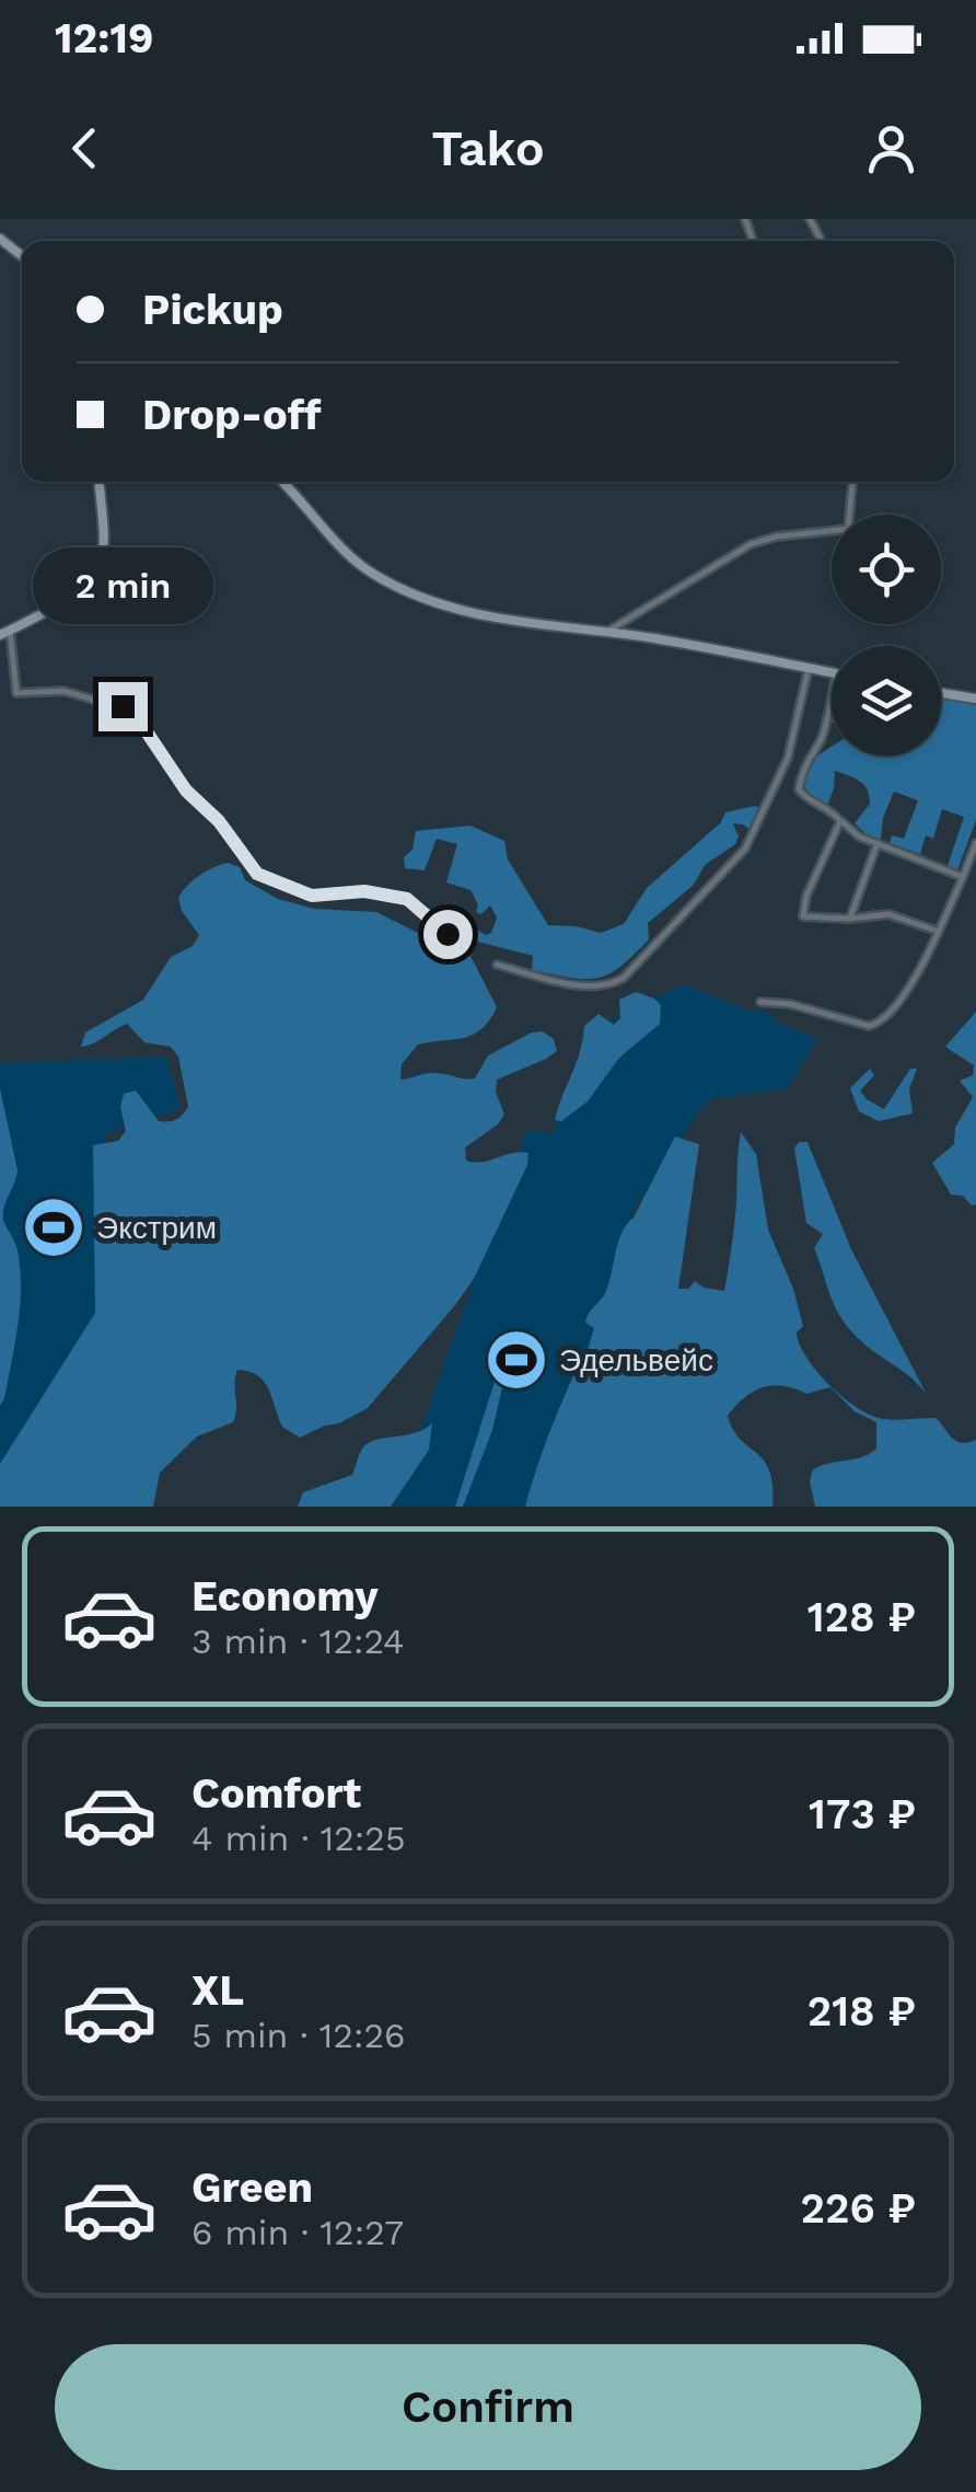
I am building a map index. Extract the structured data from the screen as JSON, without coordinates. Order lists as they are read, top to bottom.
{
  "places": {
    "sports": ["Экстрим", "Эдельвейс"]
  },
  "page": {
    "status": "12:19",
    "header": "Tako",
    "banner": ["Pickup", "Drop-off"],
    "bubble": "2 min",
    "list": [
      {
        "name": "Economy",
        "note": "3 min · 12:24",
        "value": "128 ₽"
      },
      {
        "name": "Comfort",
        "note": "4 min · 12:25",
        "value": "173 ₽"
      },
      {
        "name": "XL",
        "note": "5 min · 12:26",
        "value": "218 ₽"
      },
      {
        "name": "Green",
        "note": "6 min · 12:27",
        "value": "226 ₽"
      }
    ],
    "buttons": "Confirm"
  }
}
